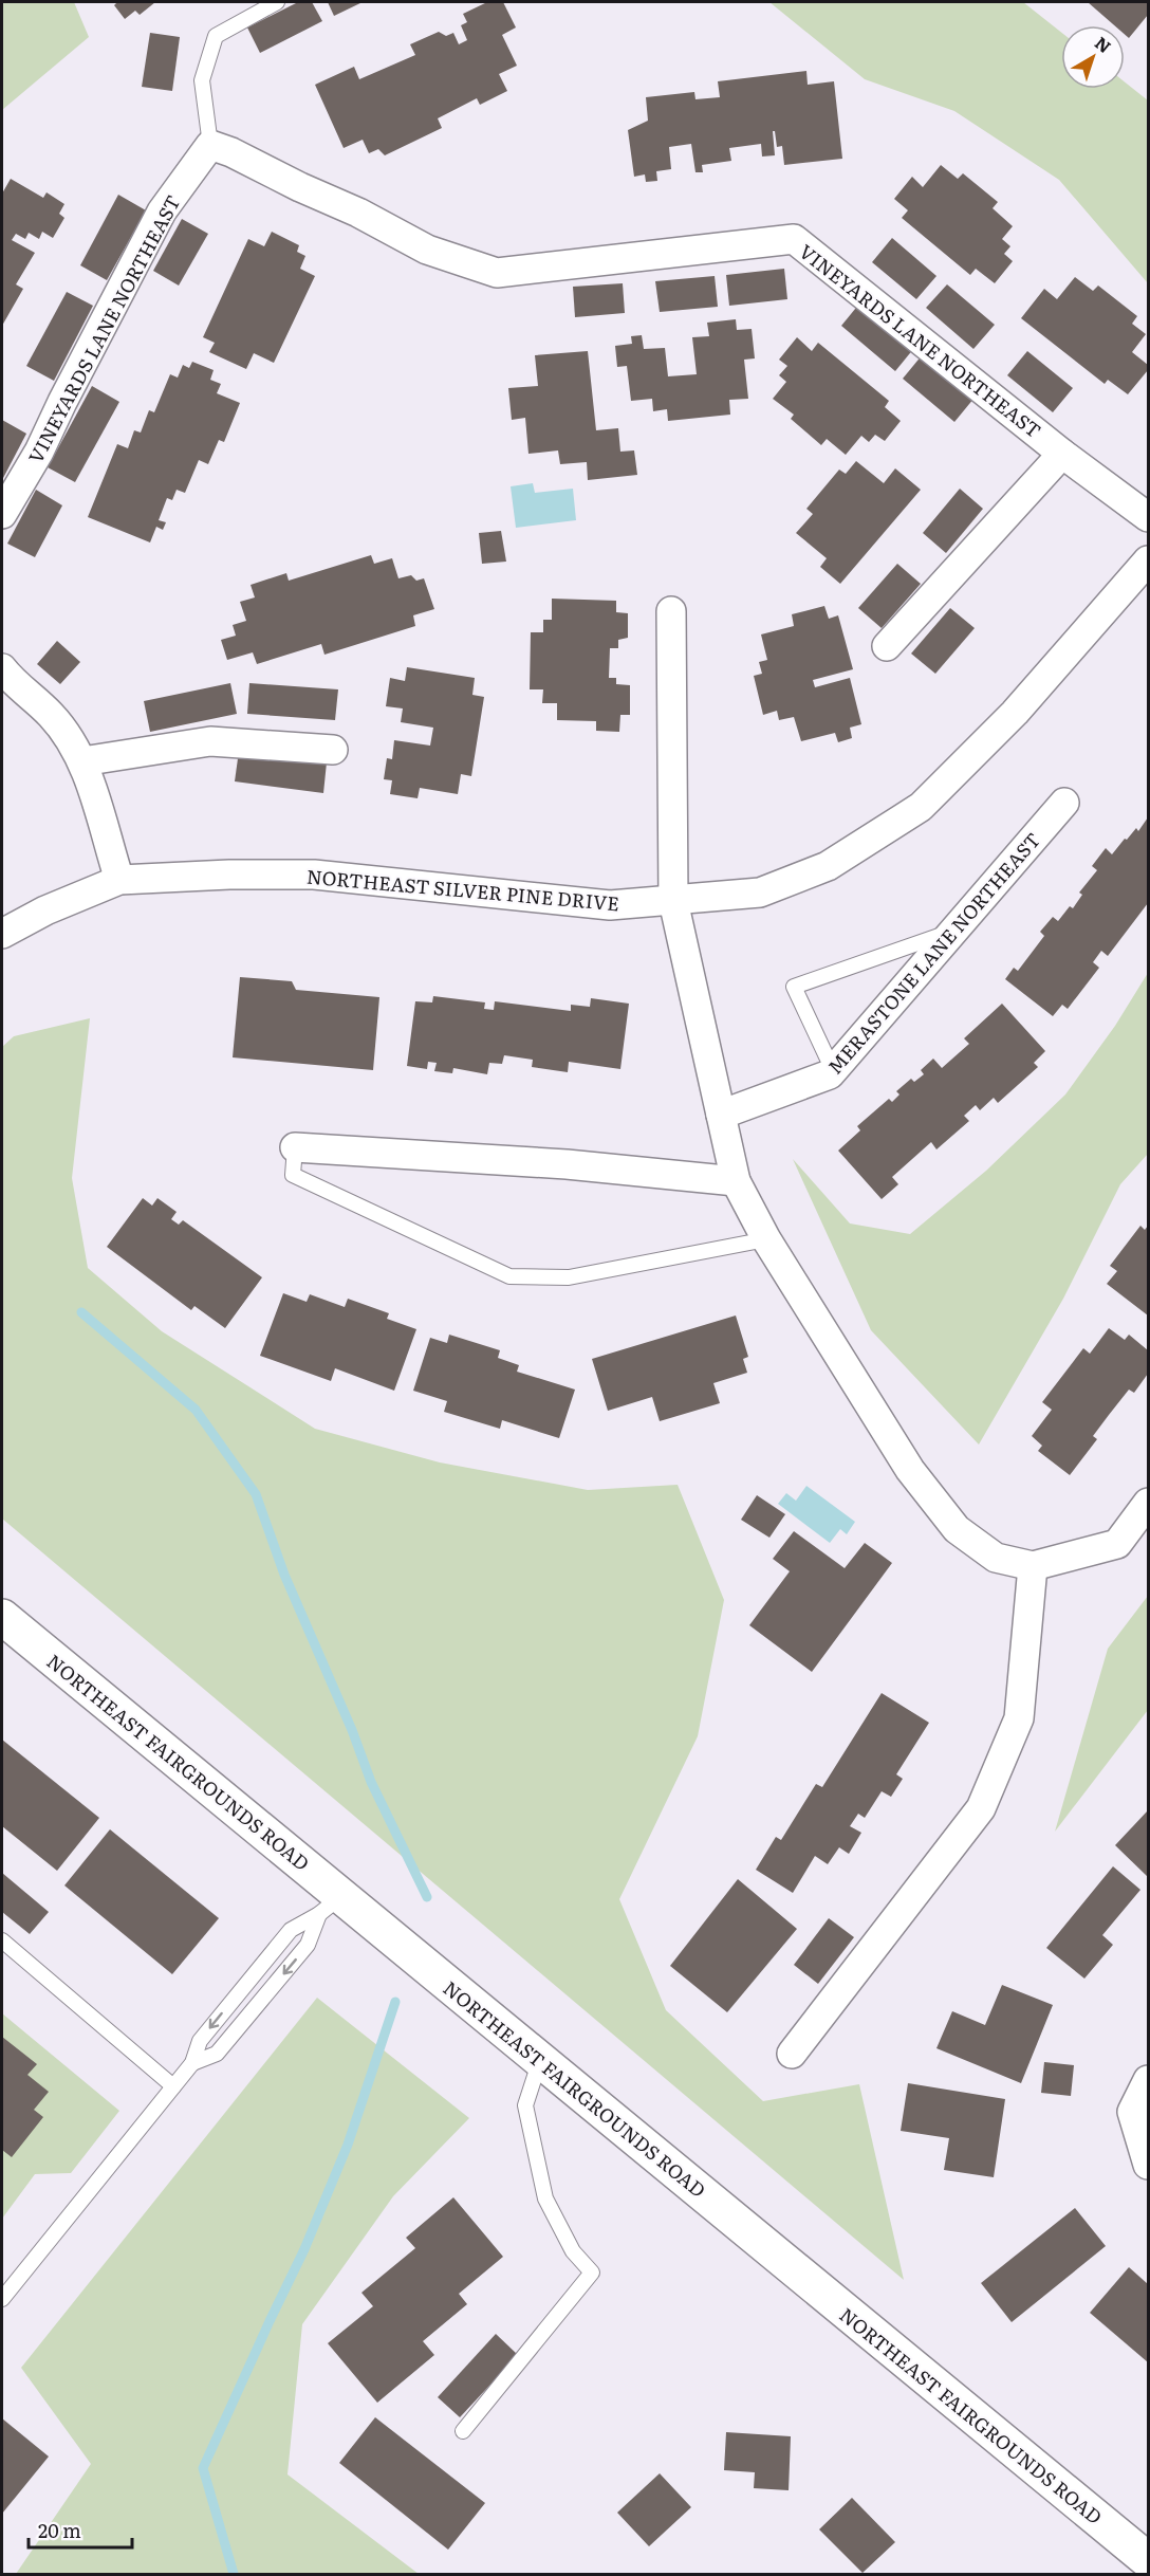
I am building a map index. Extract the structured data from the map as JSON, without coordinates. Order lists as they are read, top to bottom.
{
  "streets": {
    "main road": ["NORTHEAST FAIRGROUNDS ROAD"],
    "street": ["VINEYARDS LANE NORTHEAST", "NORTHEAST SILVER PINE DRIVE", "MERASTONE LANE NORTHEAST"]
  },
  "scale_bar": "20 m",
  "north": "top right"
}
